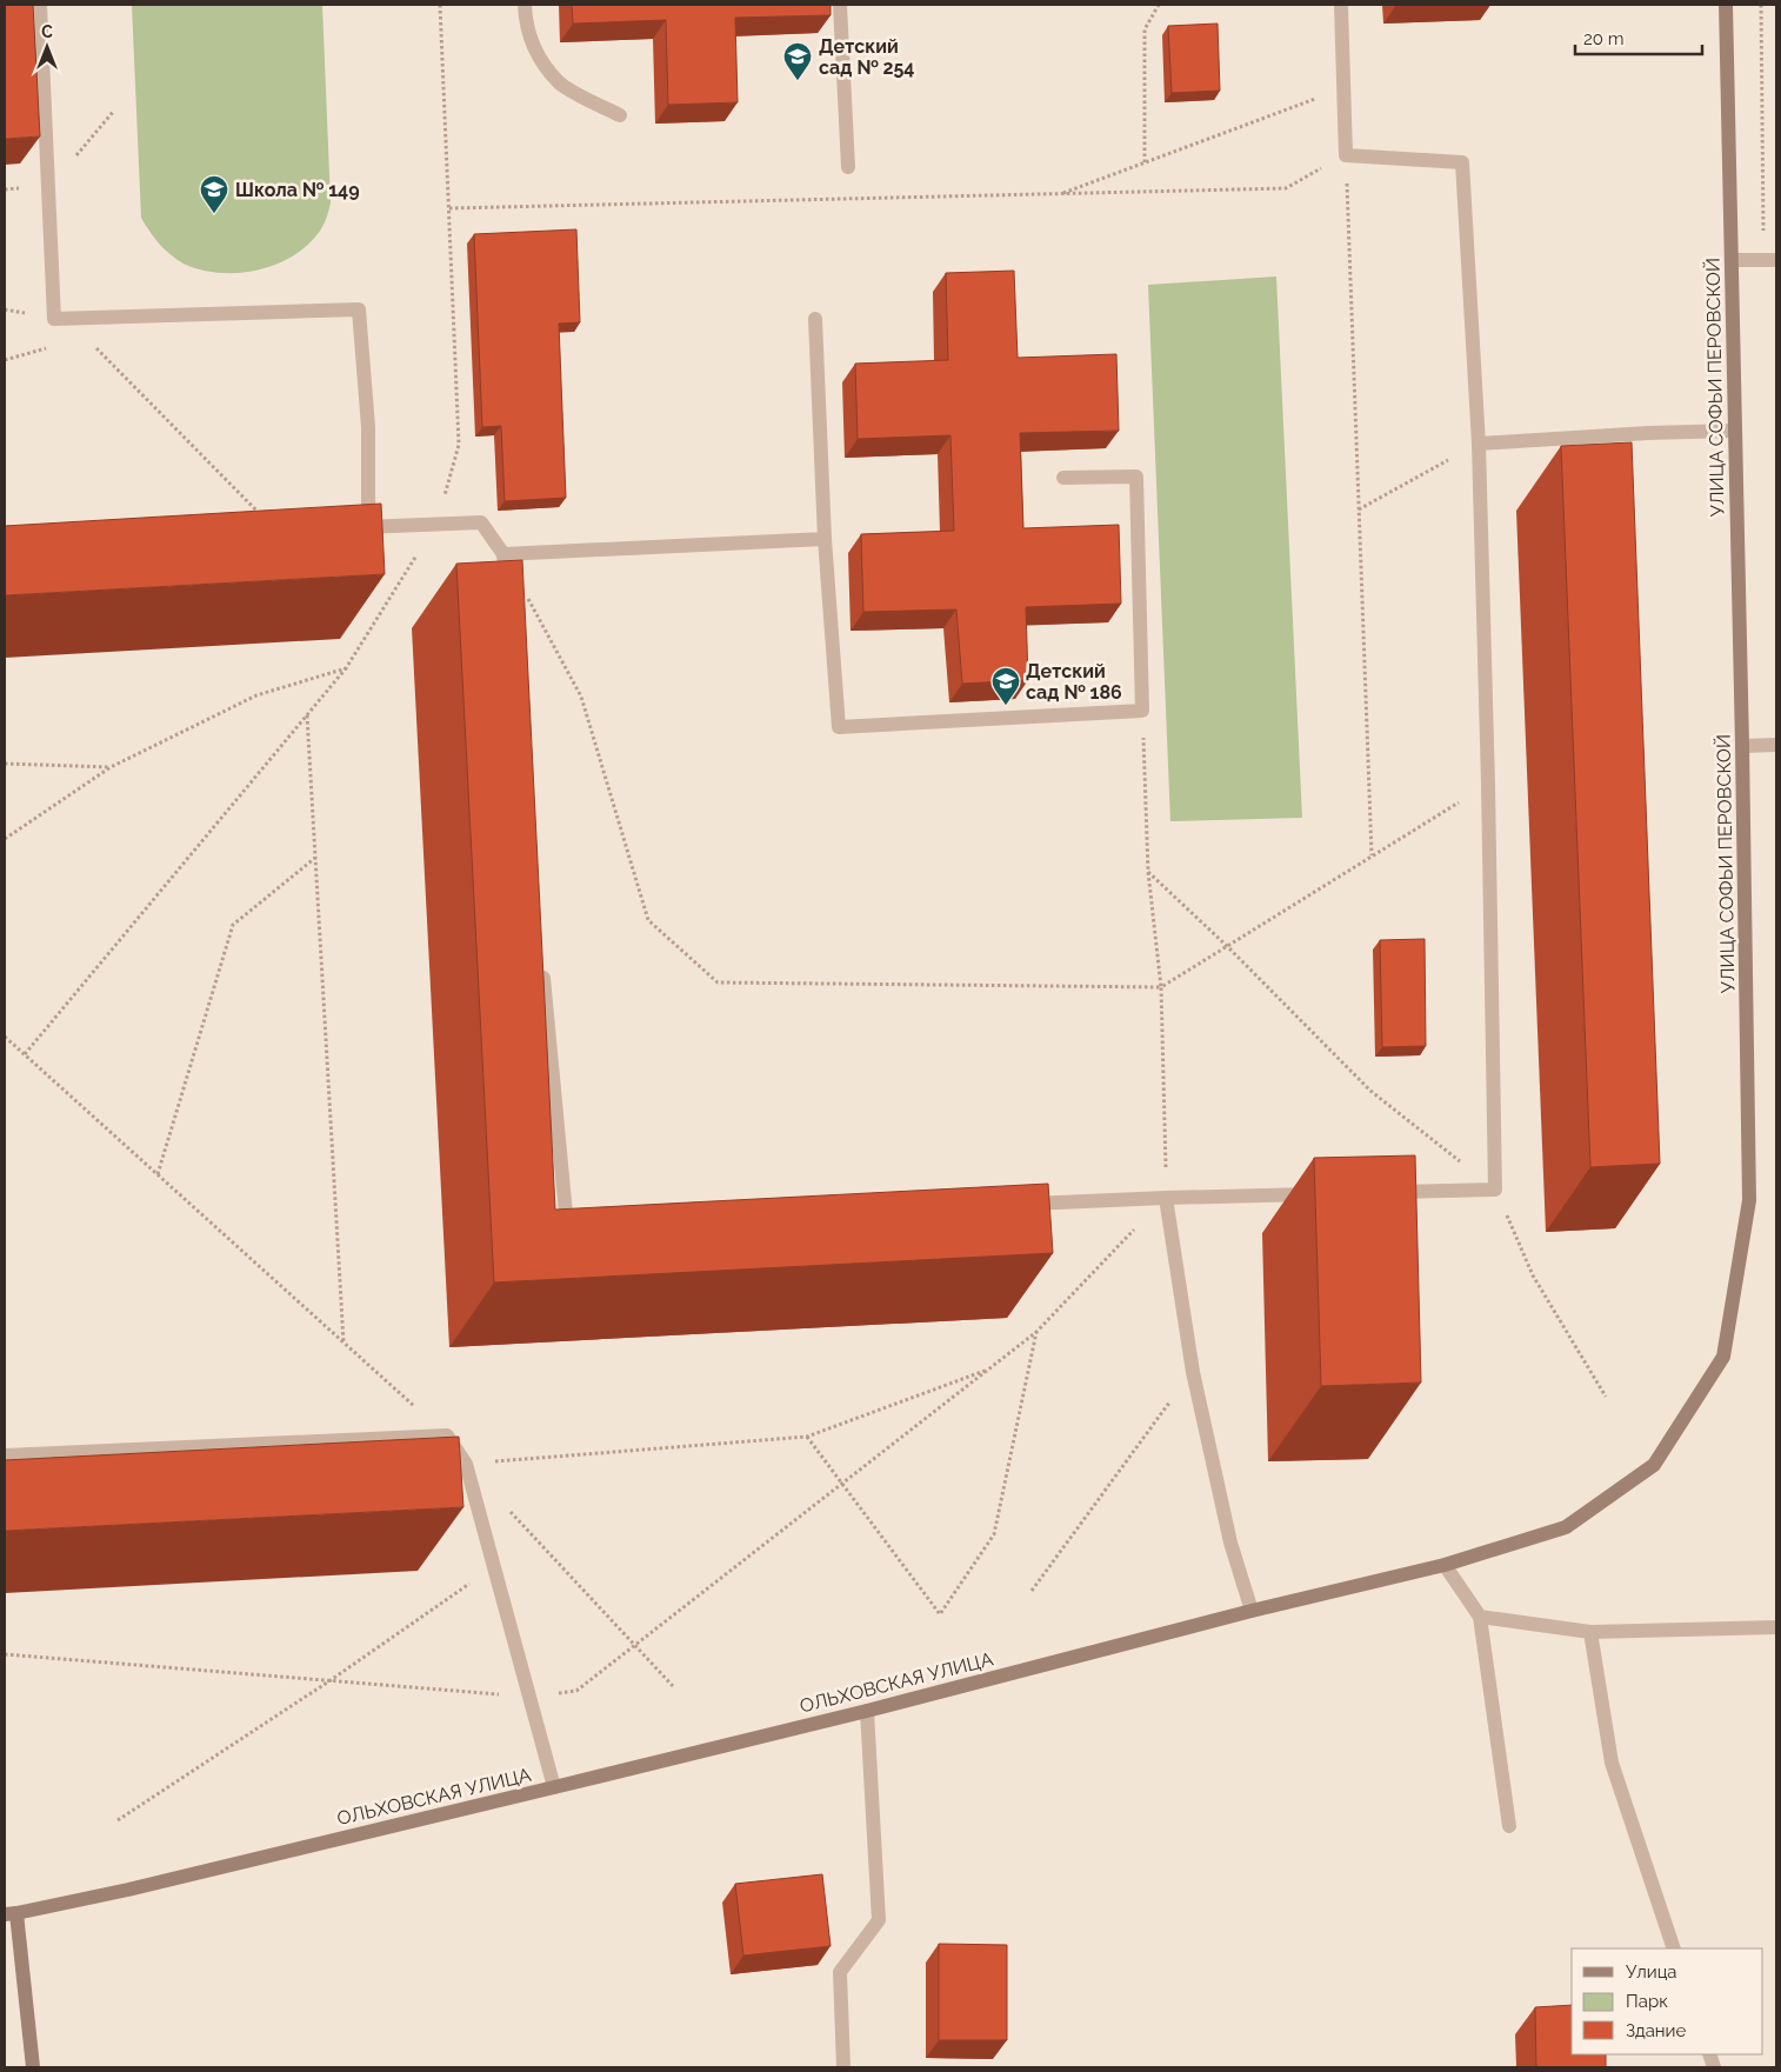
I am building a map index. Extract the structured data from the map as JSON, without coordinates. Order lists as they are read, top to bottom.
{
  "streets": {
    "street": ["УЛИЦА СОФЬИ ПЕРОВСКОЙ", "ОЛЬХОВСКАЯ УЛИЦА"]
  },
  "crossings": [
    ["УЛИЦА СОФЬИ ПЕРОВСКОЙ", "ОЛЬХОВСКАЯ УЛИЦА"]
  ],
  "places": {
    "school or university": ["Детский сад № 254", "Школа № 149", "Детский сад № 186"]
  },
  "legend": ["Улица", "Парк", "Здание"],
  "scale_bar": "20 m",
  "north": "top"
}
